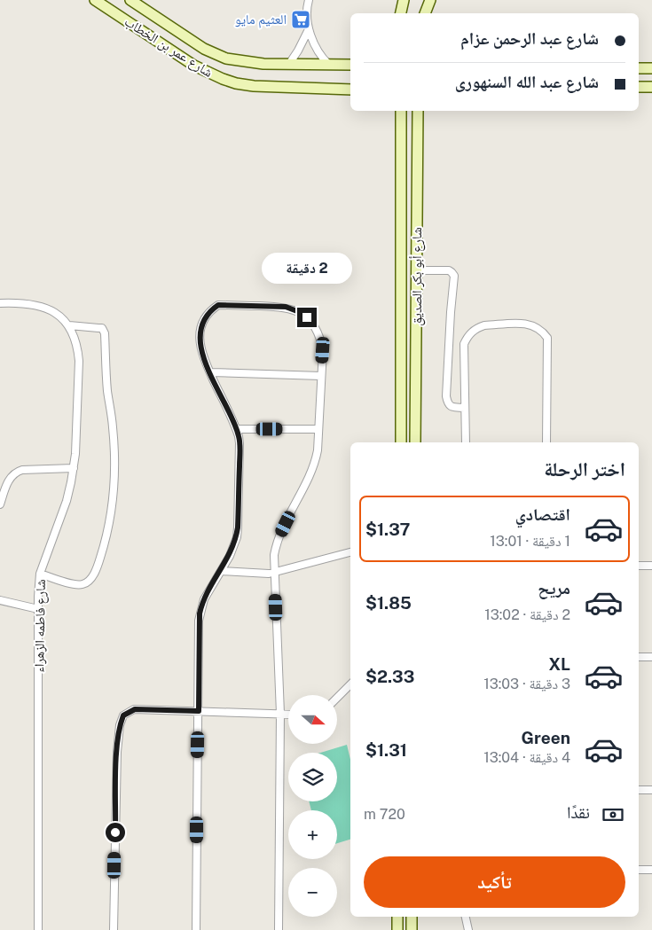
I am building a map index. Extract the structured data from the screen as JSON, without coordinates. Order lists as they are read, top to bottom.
{
  "streets": {
    "street": ["شارع عمر بن الخطاب", "شارع أبو بكر الصديق", "شارع فاطمه الزهراء"]
  },
  "places": {
    "supermarket": ["العثيم مايو"]
  },
  "north": "right",
  "page": {
    "banner": ["شارع عبد الرحمن عزام", "شارع عبد الله السنهورى"],
    "bubble": "2 دقيقة",
    "heading": "اختر الرحلة",
    "list": [
      {
        "name": "اقتصادي",
        "note": "1 دقيقة · 13:01",
        "value": "$1.37"
      },
      {
        "name": "مريح",
        "note": "2 دقيقة · 13:02",
        "value": "$1.85"
      },
      {
        "name": "XL",
        "note": "3 دقيقة · 13:03",
        "value": "$2.33"
      },
      {
        "name": "Green",
        "note": "4 دقيقة · 13:04",
        "value": "$1.31"
      }
    ],
    "map_buttons": ["+", "−"],
    "pay": ["نقدًا", "720 m"],
    "buttons": "تأكيد"
  }
}
